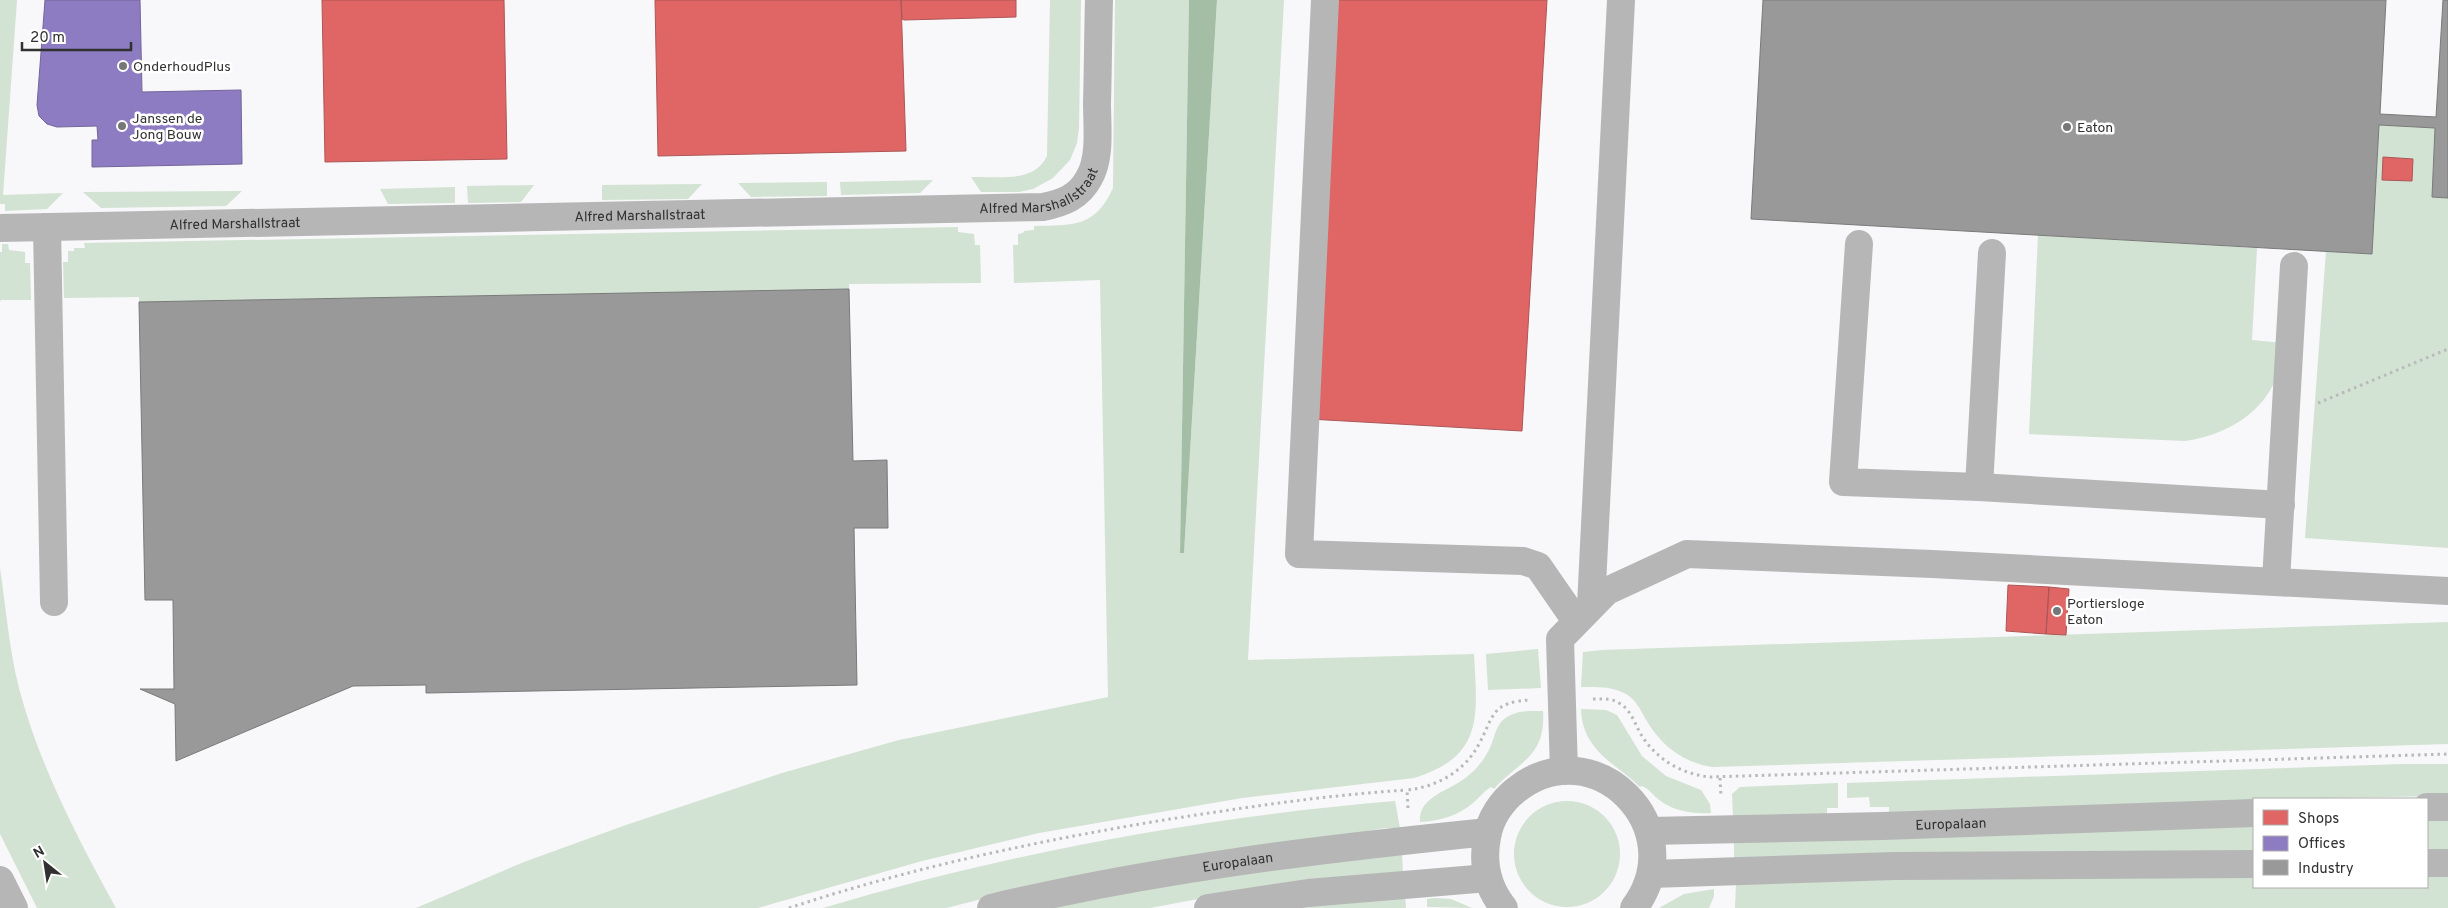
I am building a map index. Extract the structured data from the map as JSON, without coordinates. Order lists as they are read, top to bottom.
{
  "streets": {
    "street": ["Alfred Marshallstraat", "Europalaan"]
  },
  "places": [
    "OnderhoudPlus",
    "Janssen de Jong Bouw",
    "Eaton",
    "Portiersloge Eaton"
  ],
  "legend": ["Shops", "Offices", "Industry"],
  "scale_bar": "20 m",
  "north": "top left"
}
